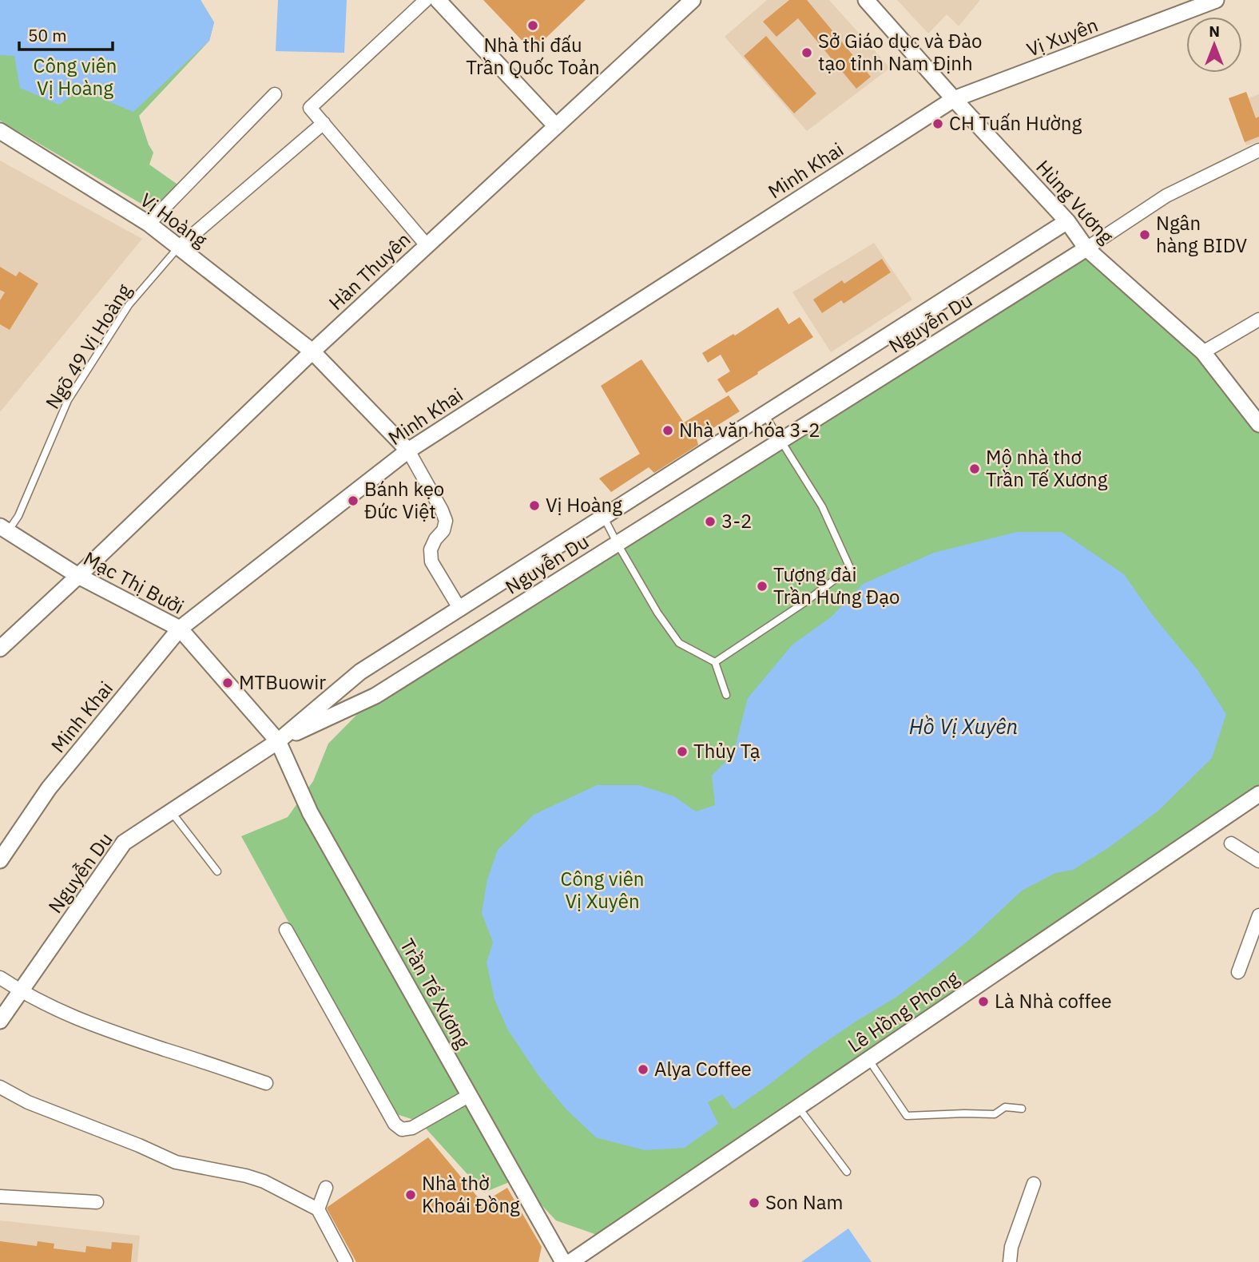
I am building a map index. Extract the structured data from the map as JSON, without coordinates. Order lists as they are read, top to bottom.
{
  "streets": {
    "street": [
      "Vị Xuyên",
      "Minh Khai",
      "Hùng Vương",
      "Vị Hoàng",
      "Hàn Thuyên",
      "Nguyễn Du",
      "Mạc Thị Bưởi",
      "Trần Tế Xương",
      "Lê Hồng Phong"
    ],
    "lane": ["Ngõ 49 Vị Hoàng"]
  },
  "crossings": [
    ["Vị Xuyên", "Minh Khai"],
    ["Vị Xuyên", "Hùng Vương"],
    ["Minh Khai", "Hùng Vương"],
    ["Minh Khai", "Vị Hoàng"],
    ["Minh Khai", "Mạc Thị Bưởi"],
    ["Hùng Vương", "Nguyễn Du"],
    ["Vị Hoàng", "Hàn Thuyên"],
    ["Vị Hoàng", "Ngõ 49 Vị Hoàng"],
    ["Hàn Thuyên", "Mạc Thị Bưởi"],
    ["Nguyễn Du", "Mạc Thị Bưởi"],
    ["Nguyễn Du", "Trần Tế Xương"],
    ["Ngõ 49 Vị Hoàng", "Mạc Thị Bưởi"],
    ["Mạc Thị Bưởi", "Trần Tế Xương"]
  ],
  "water": ["Hồ Vị Xuyên"],
  "parks": ["Công viên Vị Hoàng", "Công viên Vị Xuyên"],
  "places": [
    "Nhà thi đấu Trần Quốc Toản",
    "Sở Giáo dục và Đào tạo tỉnh Nam Định",
    "CH Tuấn Hường",
    "Ngân hàng BIDV",
    "Nhà văn hóa 3-2",
    "Mộ nhà thơ Trần Tế Xương",
    "Bánh kẹo Đức Việt",
    "Vị Hoàng",
    "3-2",
    "Tượng đài Trần Hưng Đạo",
    "MTBuowir",
    "Thủy Tạ",
    "Là Nhà coffee",
    "Alya Coffee",
    "Nhà thờ Khoái Đồng",
    "Son Nam"
  ],
  "scale_bar": "50 m",
  "north": "top"
}
